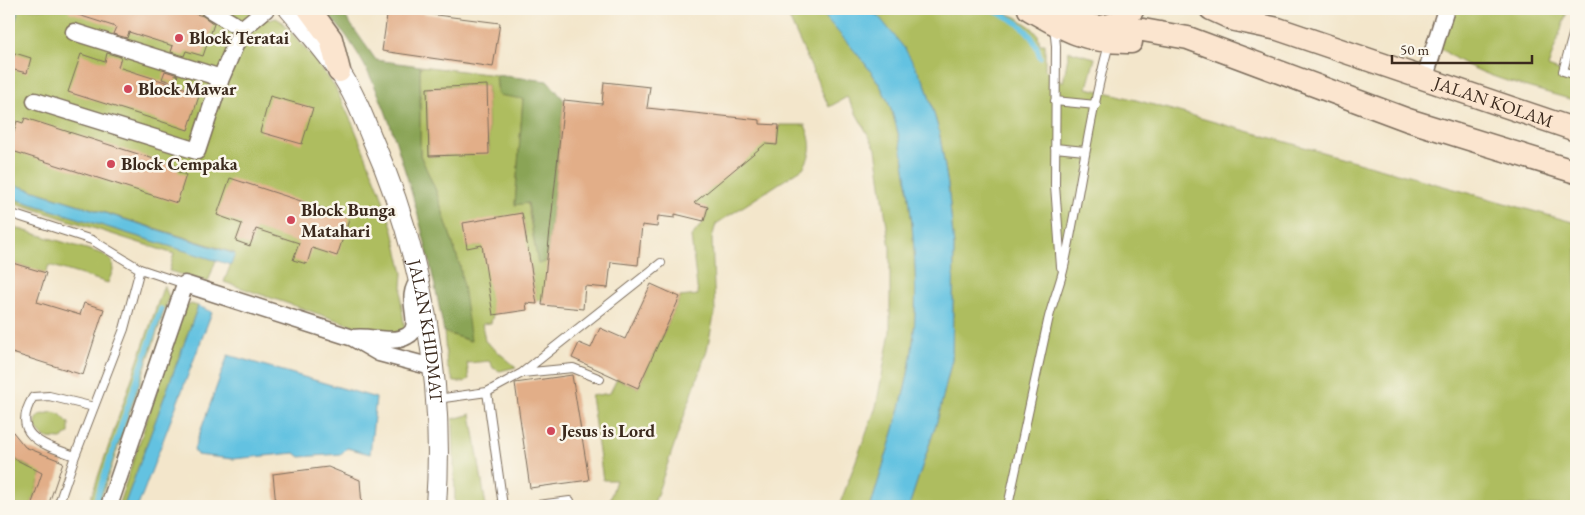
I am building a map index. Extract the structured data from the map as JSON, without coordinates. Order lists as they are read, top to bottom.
{
  "streets": {
    "main road": ["JALAN KOLAM"],
    "street": ["JALAN KHIDMAT"]
  },
  "places": [
    "Block Teratai",
    "Block Mawar",
    "Block Cempaka",
    "Block Bunga Matahari",
    "Jesus is Lord"
  ],
  "scale_bar": "50 m"
}
